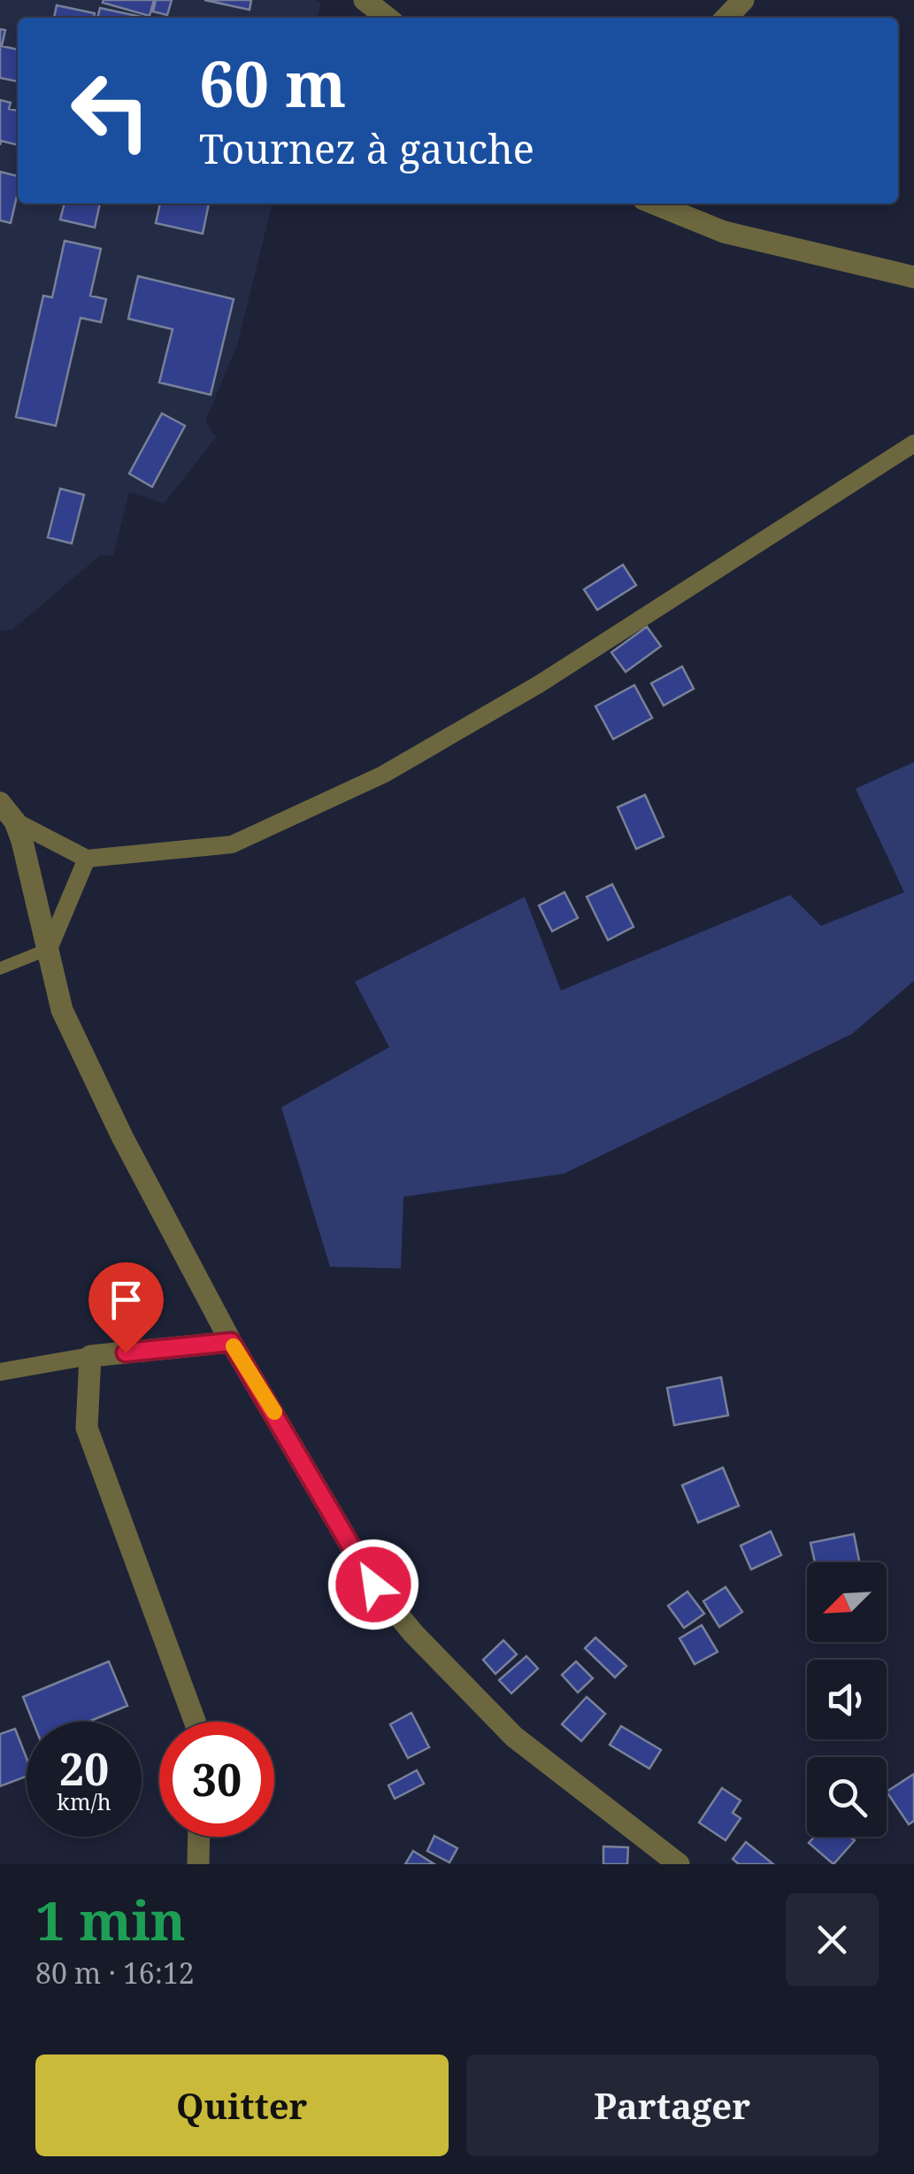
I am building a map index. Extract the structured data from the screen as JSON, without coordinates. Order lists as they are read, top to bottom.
{
  "north": "bottom left",
  "page": {
    "turn": ["60 m", "Tournez à gauche"],
    "speed": "20 km/h",
    "limit": "30",
    "heading": ["1 min", "80 m · 16:12"],
    "buttons": ["Quitter", "Partager"]
  }
}
